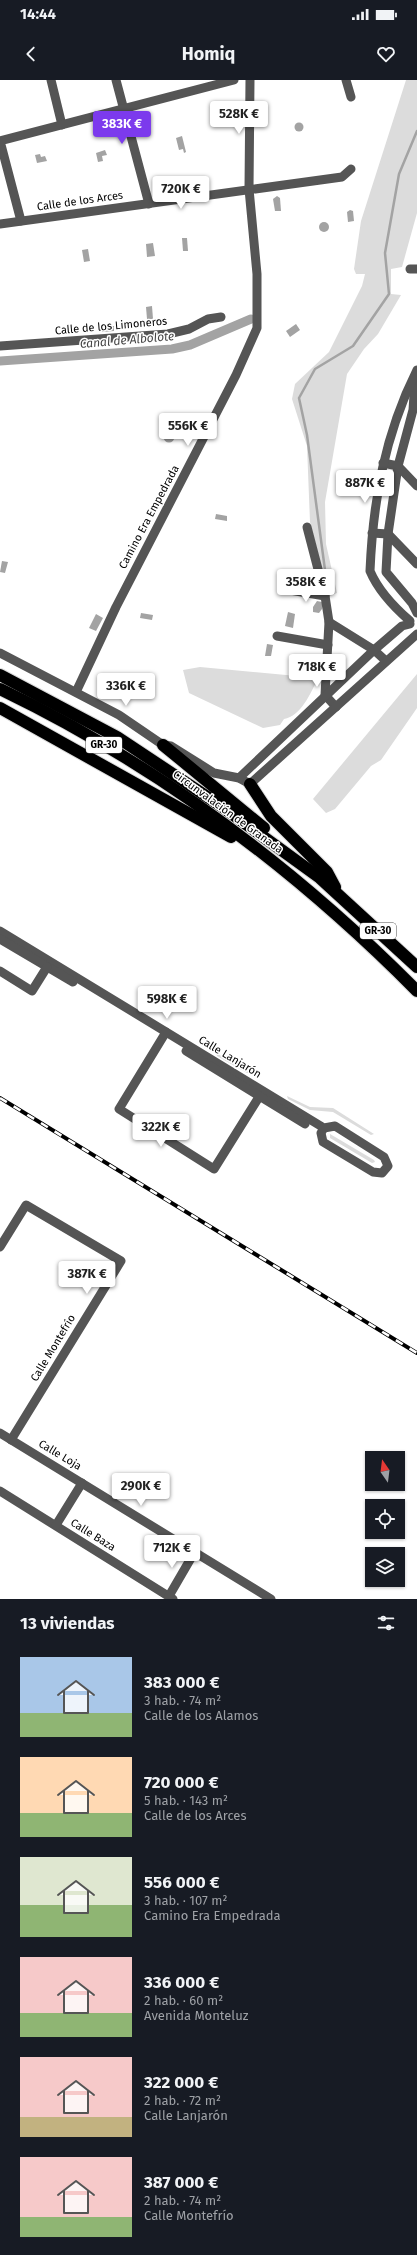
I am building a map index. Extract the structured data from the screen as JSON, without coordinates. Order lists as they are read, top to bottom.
{
  "streets": {
    "highway": ["GR-30", "Circunvalación de Granada"],
    "street": [
      "Calle de los Arces",
      "Calle de los Limoneros",
      "Camino Era Empedrada",
      "Calle Lanjarón",
      "Calle Montefrío",
      "Calle Loja",
      "Calle Baza"
    ]
  },
  "crossings": [
    ["Calle de los Arces", "Camino Era Empedrada"],
    ["Calle Montefrío", "Calle Loja"]
  ],
  "water": ["Canal de Albolote"],
  "north": "top",
  "page": {
    "status": "14:44",
    "header": "Homiq",
    "price": [
      "528K €",
      "383K €",
      "720K €",
      "556K €",
      "887K €",
      "358K €",
      "718K €",
      "336K €",
      "598K €",
      "322K €",
      "387K €",
      "290K €",
      "712K €"
    ],
    "heading": "13 viviendas",
    "list": [
      {
        "name": "383 000 €",
        "note": "3 hab. · 74 m² · Calle de los Alamos"
      },
      {
        "name": "720 000 €",
        "note": "5 hab. · 143 m² · Calle de los Arces"
      },
      {
        "name": "556 000 €",
        "note": "3 hab. · 107 m² · Camino Era Empedrada"
      },
      {
        "name": "336 000 €",
        "note": "2 hab. · 60 m² · Avenida Monteluz"
      },
      {
        "name": "322 000 €",
        "note": "2 hab. · 72 m² · Calle Lanjarón"
      },
      {
        "name": "387 000 €",
        "note": "2 hab. · 74 m² · Calle Montefrío"
      }
    ]
  }
}
